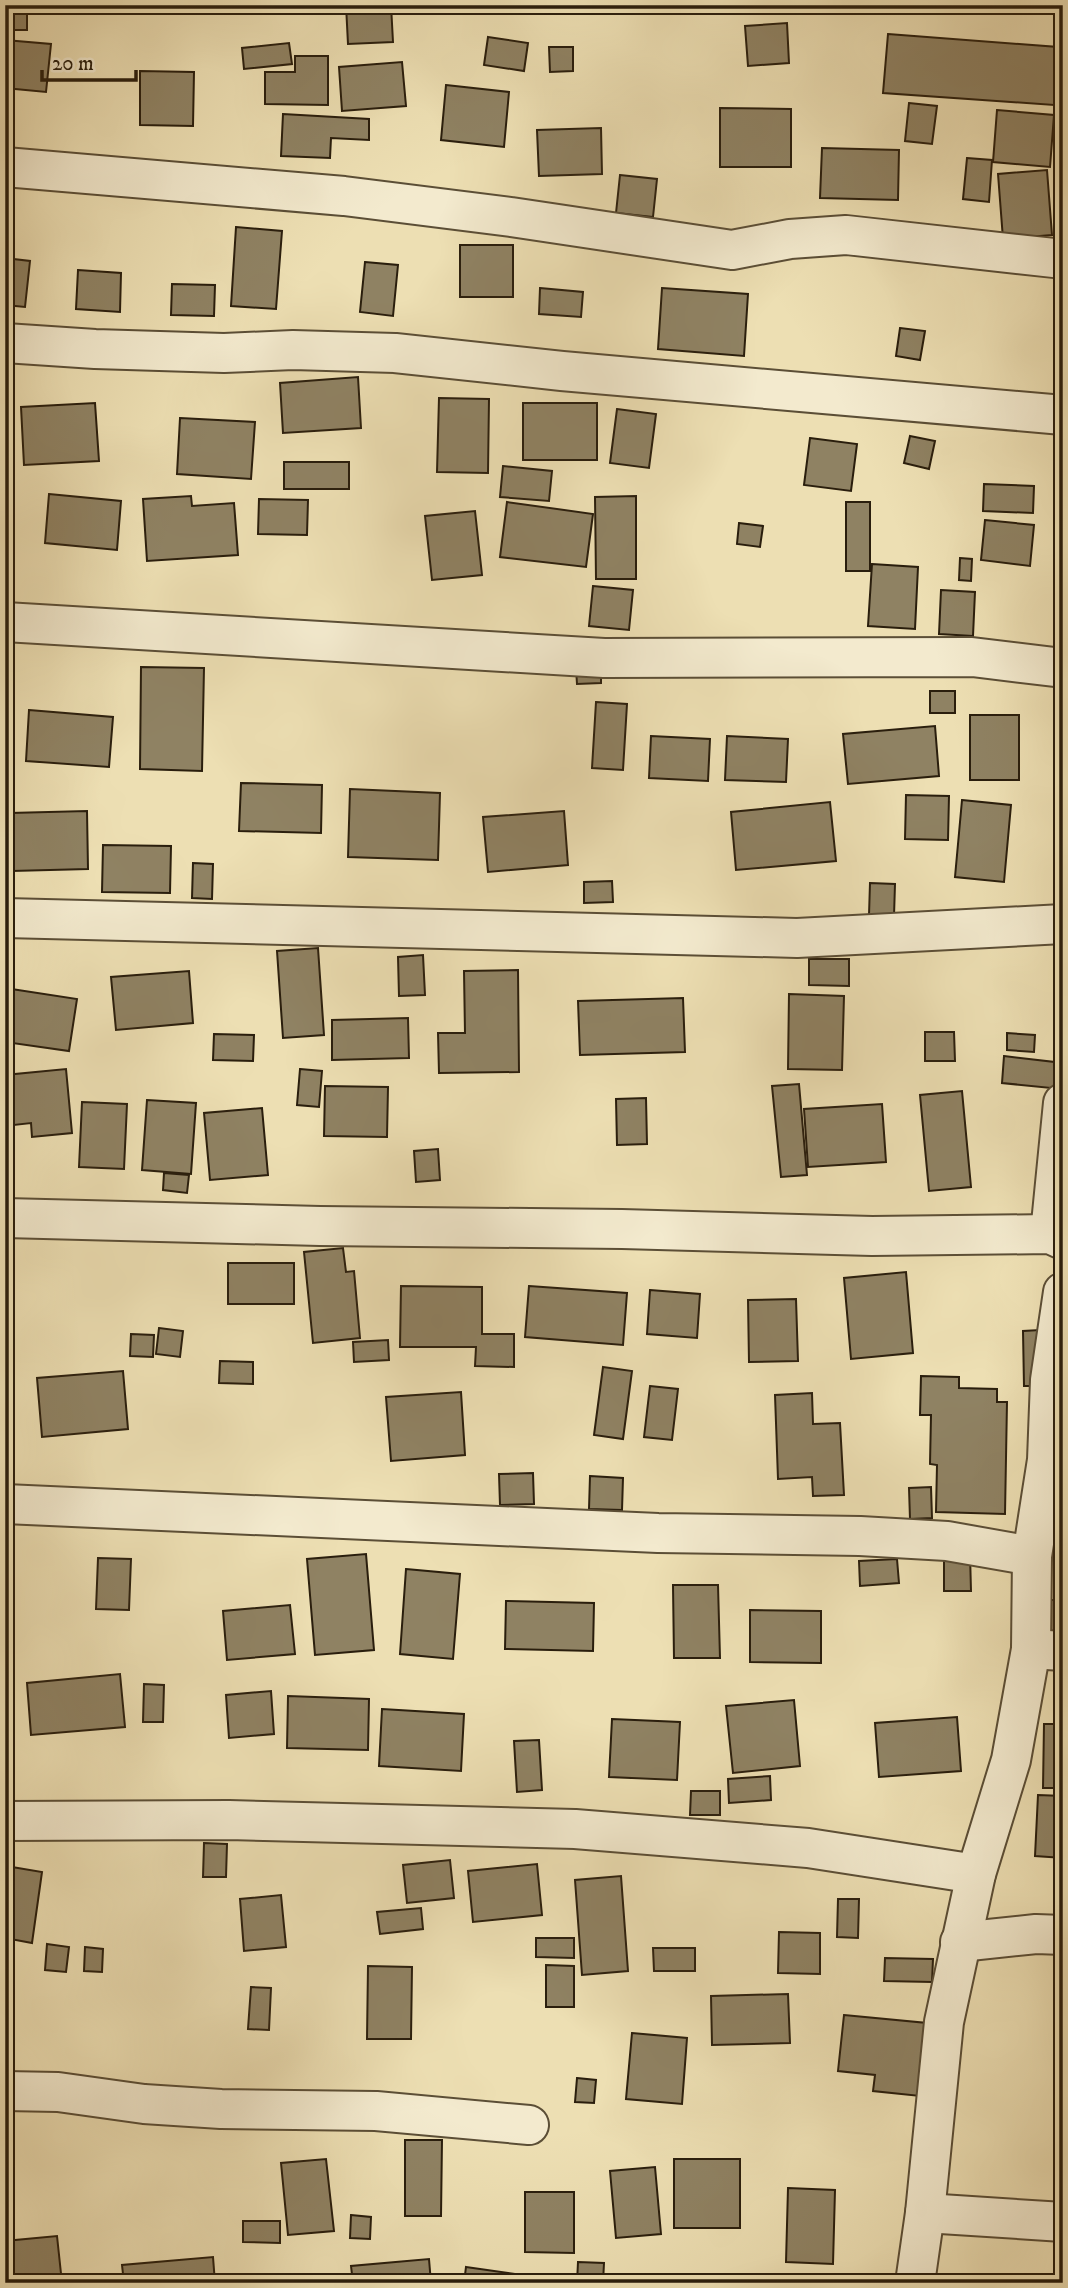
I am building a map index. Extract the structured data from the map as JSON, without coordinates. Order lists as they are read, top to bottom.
{
  "scale_bar": "20 m"
}
